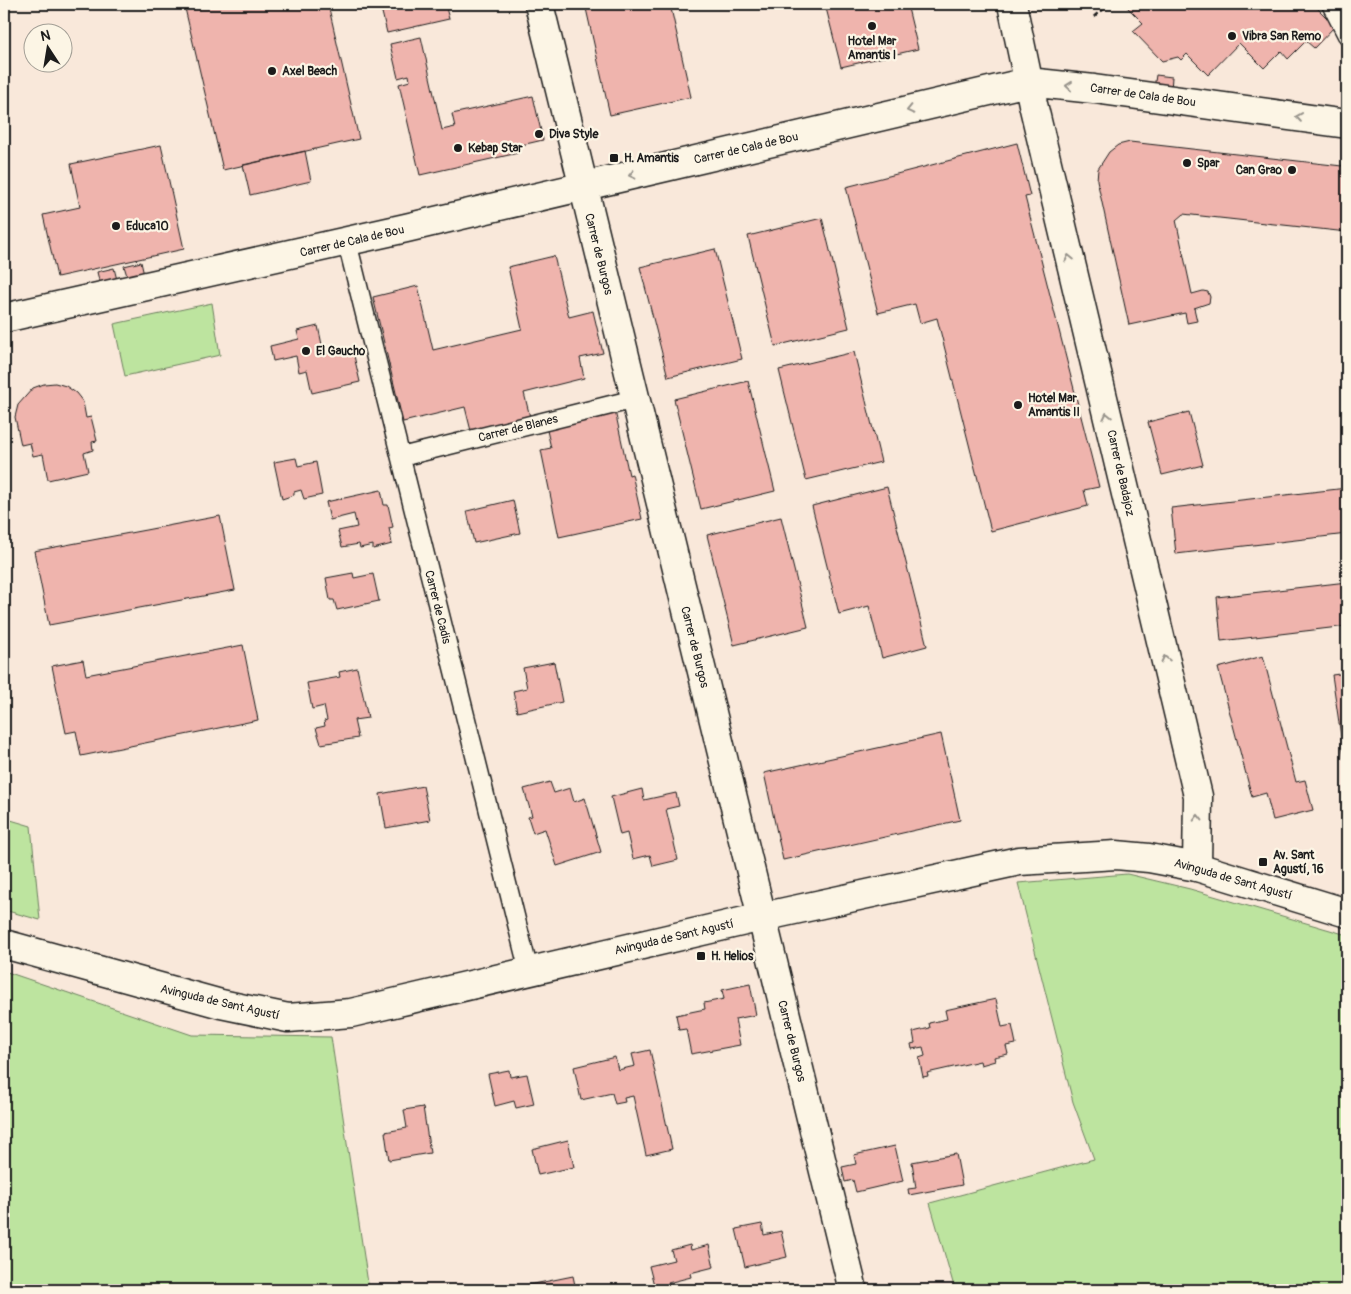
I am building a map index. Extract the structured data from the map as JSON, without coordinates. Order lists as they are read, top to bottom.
{
  "streets": {
    "street": [
      "Carrer de Cala de Bou",
      "Carrer de Burgos",
      "Carrer de Badajoz",
      "Avinguda de Sant Agustí"
    ],
    "lane": ["Carrer de Blanes", "Carrer de Cadis"]
  },
  "crossings": [
    ["Carrer de Cala de Bou", "Carrer de Burgos"],
    ["Carrer de Cala de Bou", "Carrer de Badajoz"],
    ["Carrer de Cala de Bou", "Carrer de Cadis"],
    ["Carrer de Burgos", "Carrer de Blanes"],
    ["Carrer de Burgos", "Avinguda de Sant Agustí"],
    ["Carrer de Blanes", "Carrer de Cadis"],
    ["Carrer de Badajoz", "Avinguda de Sant Agustí"],
    ["Carrer de Cadis", "Avinguda de Sant Agustí"]
  ],
  "one_way": ["Carrer de Cala de Bou", "Carrer de Badajoz"],
  "places": {
    "other": [
      "Hotel Mar Amantis I",
      "Vibra San Remo",
      "Axel Beach",
      "Diva Style",
      "Kebap Star",
      "Spar",
      "Can Grao",
      "Educa10",
      "El Gaucho",
      "Hotel Mar Amantis II"
    ],
    "transit": ["H. Amantis", "Av. Sant Agustí, 16", "H. Helios"]
  },
  "north": "top"
}
